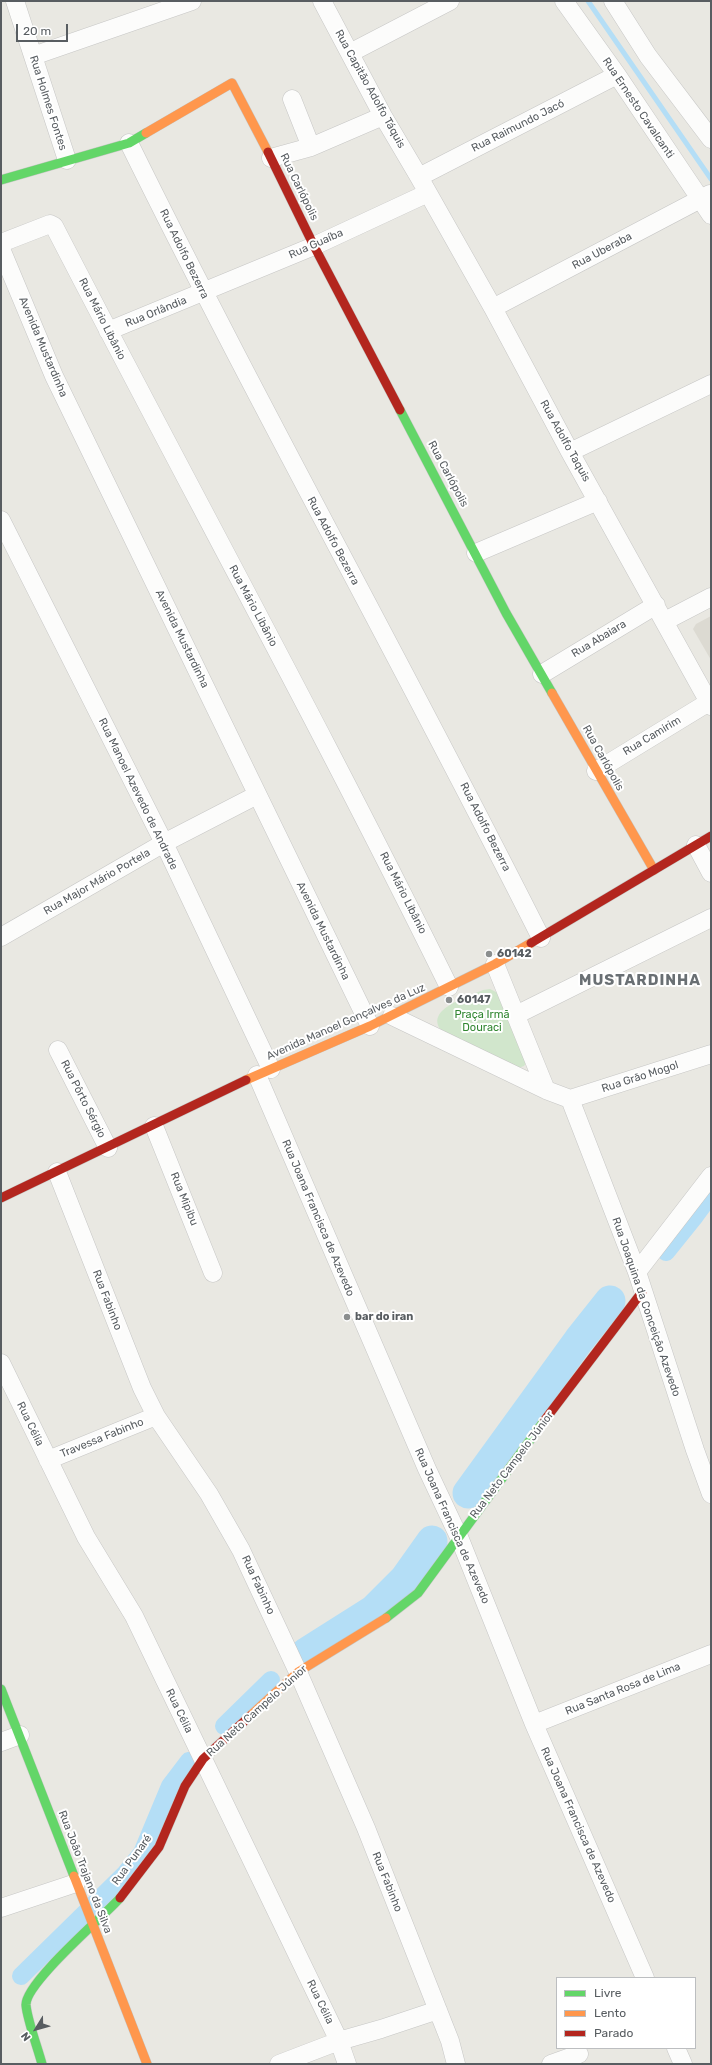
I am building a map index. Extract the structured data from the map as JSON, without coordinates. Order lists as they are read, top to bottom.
{
  "streets": {
    "street": [
      "Rua Capitão Adolfo Táquis",
      "Rua Holmes Fontes",
      "Rua Ernesto Cavalcanti",
      "Rua Raimundo Jacó",
      "Rua Carlópolis",
      "Rua Guaíba",
      "Rua Uberaba",
      "Rua Adolfo Bezerra",
      "Rua Orlândia",
      "Rua Mário Libânio",
      "Avenida Mustardinha",
      "Rua Adolfo Taquis",
      "Rua Abaiara",
      "Rua Camirim",
      "Rua Manoel Azevedo de Andrade",
      "Rua Major Mário Portela",
      "Avenida Manoel Gonçalves da Luz",
      "Rua Grão Mogol",
      "Rua Pôrto Sérgio",
      "Rua Mipibu",
      "Rua Joana Francisca de Azevedo",
      "Rua Fabinho",
      "Rua Joaquina da Conceição Azevedo",
      "Rua Célia",
      "Travessa Fabinho",
      "Rua Neto Campelo Júnior",
      "Rua Santa Rosa de Lima",
      "Rua Punaré",
      "Rua João Trajano da Silva"
    ]
  },
  "crossings": [
    ["Rua Capitão Adolfo Táquis", "Rua Raimundo Jacó"],
    ["Rua Capitão Adolfo Táquis", "Rua Adolfo Taquis"],
    ["Rua Ernesto Cavalcanti", "Rua Raimundo Jacó"],
    ["Rua Ernesto Cavalcanti", "Rua Uberaba"],
    ["Rua Raimundo Jacó", "Rua Adolfo Taquis"],
    ["Rua Carlópolis", "Rua Guaíba"],
    ["Rua Carlópolis", "Rua Adolfo Bezerra"],
    ["Rua Carlópolis", "Rua Abaiara"],
    ["Rua Carlópolis", "Rua Camirim"],
    ["Rua Carlópolis", "Avenida Manoel Gonçalves da Luz"],
    ["Rua Guaíba", "Rua Adolfo Bezerra"],
    ["Rua Guaíba", "Rua Orlândia"],
    ["Rua Guaíba", "Rua Adolfo Taquis"],
    ["Rua Uberaba", "Rua Adolfo Taquis"],
    ["Rua Adolfo Bezerra", "Rua Orlândia"],
    ["Rua Adolfo Bezerra", "Avenida Manoel Gonçalves da Luz"],
    ["Rua Orlândia", "Rua Mário Libânio"],
    ["Rua Mário Libânio", "Avenida Manoel Gonçalves da Luz"],
    ["Avenida Mustardinha", "Rua Major Mário Portela"],
    ["Avenida Mustardinha", "Avenida Manoel Gonçalves da Luz"],
    ["Rua Adolfo Taquis", "Rua Abaiara"],
    ["Rua Adolfo Taquis", "Rua Camirim"],
    ["Rua Manoel Azevedo de Andrade", "Rua Major Mário Portela"],
    ["Rua Manoel Azevedo de Andrade", "Avenida Manoel Gonçalves da Luz"],
    ["Rua Manoel Azevedo de Andrade", "Rua Joana Francisca de Azevedo"],
    ["Avenida Manoel Gonçalves da Luz", "Rua Pôrto Sérgio"],
    ["Avenida Manoel Gonçalves da Luz", "Rua Mipibu"],
    ["Avenida Manoel Gonçalves da Luz", "Rua Joana Francisca de Azevedo"],
    ["Avenida Manoel Gonçalves da Luz", "Rua Fabinho"],
    ["Rua Grão Mogol", "Rua Joaquina da Conceição Azevedo"],
    ["Rua Joana Francisca de Azevedo", "Rua Neto Campelo Júnior"],
    ["Rua Joana Francisca de Azevedo", "Rua Santa Rosa de Lima"],
    ["Rua Fabinho", "Travessa Fabinho"],
    ["Rua Fabinho", "Rua Neto Campelo Júnior"],
    ["Rua Joaquina da Conceição Azevedo", "Rua Neto Campelo Júnior"],
    ["Rua Célia", "Travessa Fabinho"],
    ["Rua Célia", "Rua Neto Campelo Júnior"],
    ["Rua Célia", "Rua Punaré"],
    ["Rua Neto Campelo Júnior", "Rua Punaré"],
    ["Rua Punaré", "Rua João Trajano da Silva"]
  ],
  "districts": ["MUSTARDINHA"],
  "parks": ["Praça Irmã Douraci"],
  "places": ["60142", "60147", "bar do iran"],
  "legend": ["Livre", "Lento", "Parado"],
  "scale_bar": "20 m",
  "north": "bottom left"
}
